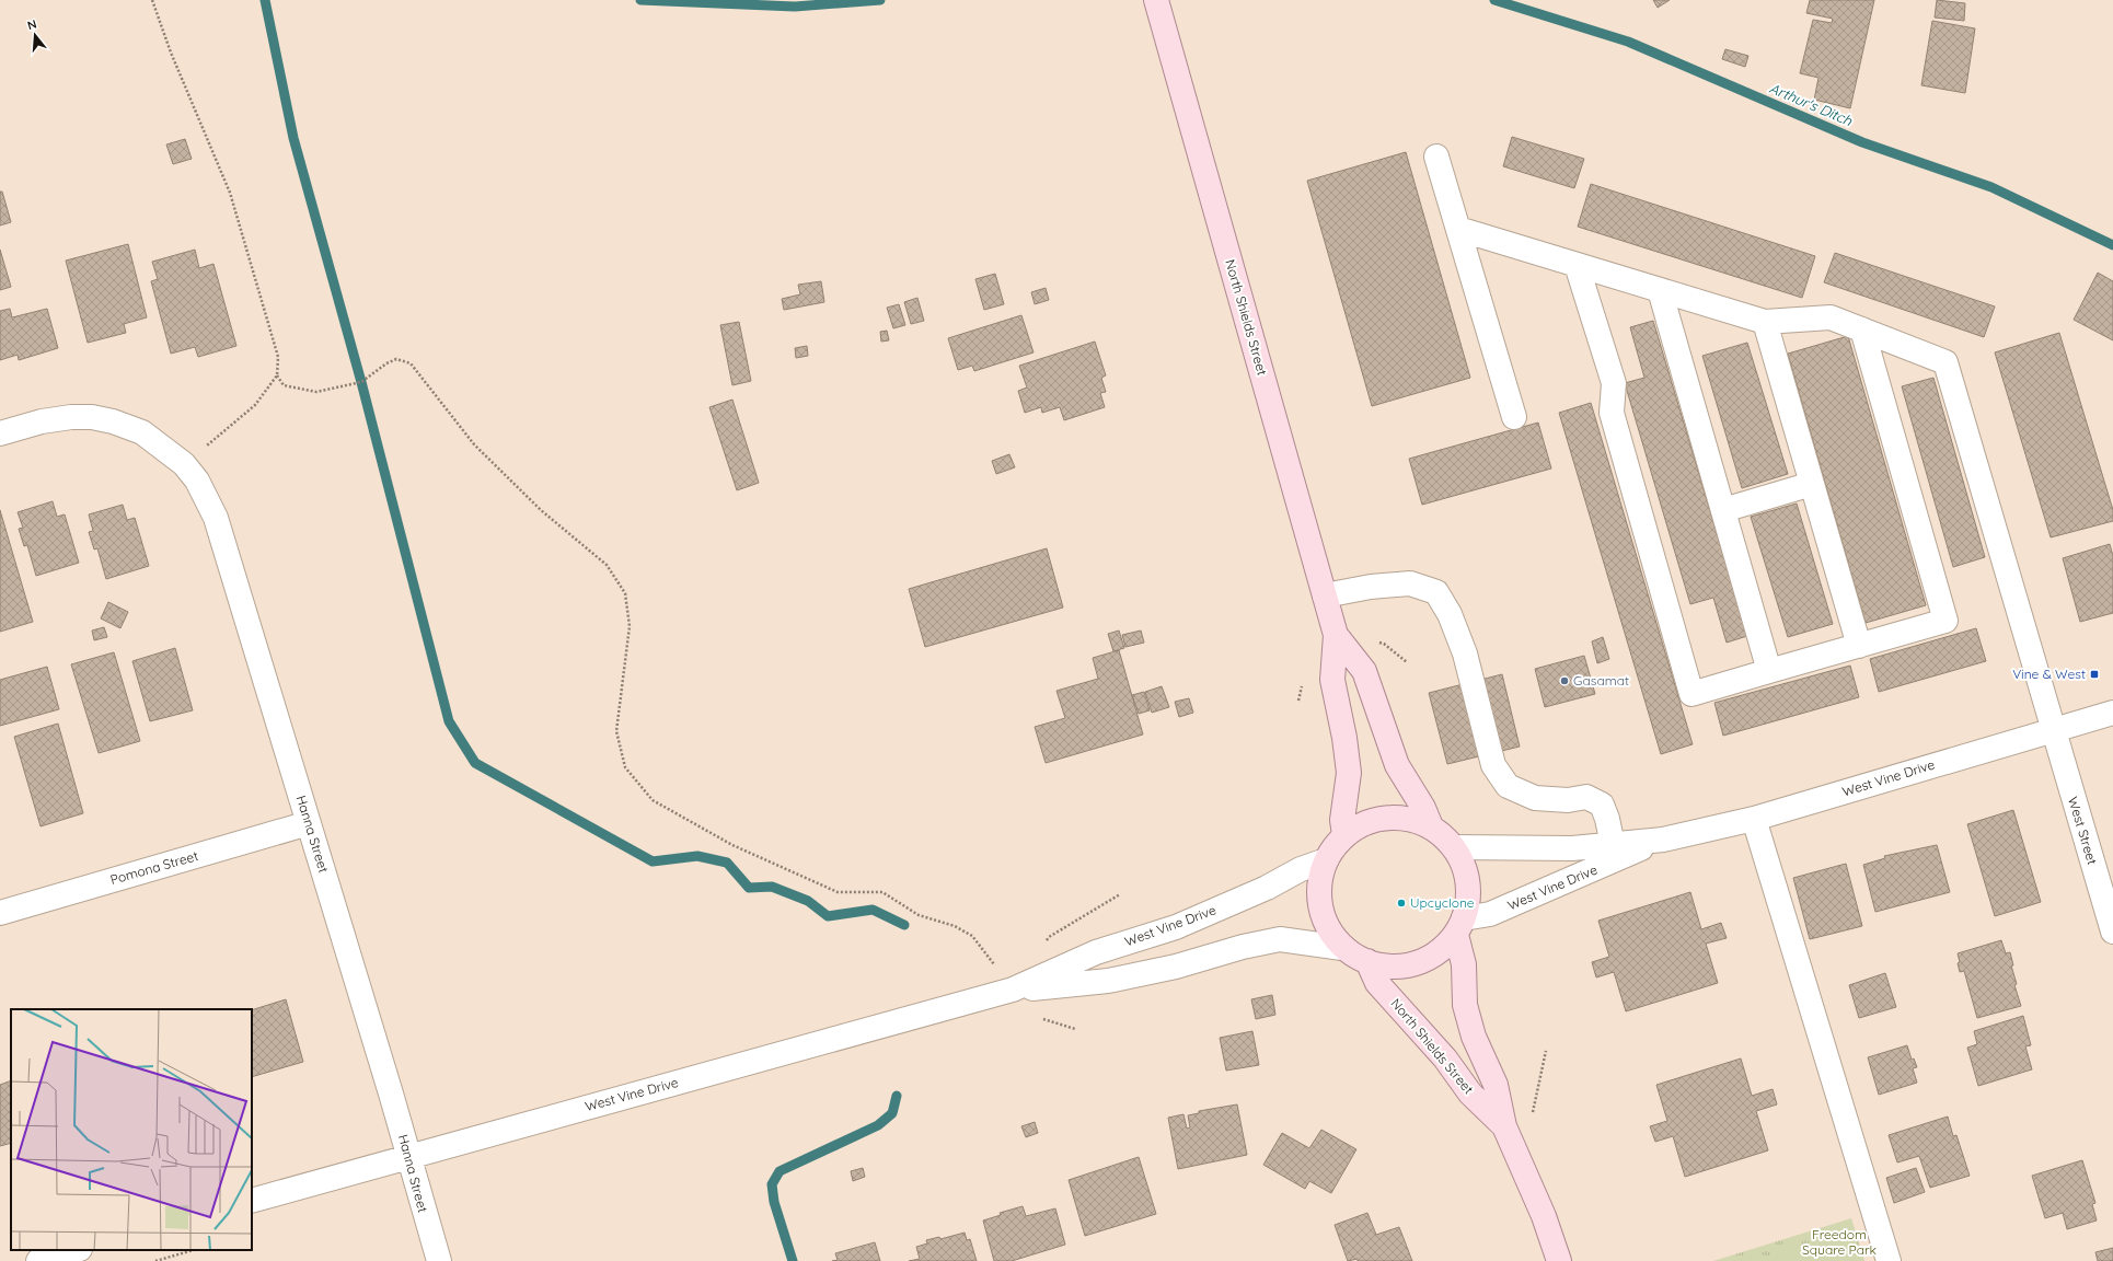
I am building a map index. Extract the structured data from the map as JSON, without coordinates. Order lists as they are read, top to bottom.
{
  "streets": {
    "main road": ["North Shields Street"],
    "street": [
      "West Vine Drive",
      "West Street",
      "Hanna Street",
      "Pomona Street"
    ]
  },
  "crossings": [
    ["North Shields Street", "West Vine Drive"],
    ["West Vine Drive", "West Street"],
    ["West Vine Drive", "Hanna Street"],
    ["Hanna Street", "Pomona Street"]
  ],
  "water": ["Arthur's Ditch"],
  "parks": ["Freedom Square Park"],
  "places": {
    "transit": ["Vine & West"],
    "other": ["Gasamat", "Upcyclone"]
  },
  "north": "top"
}
